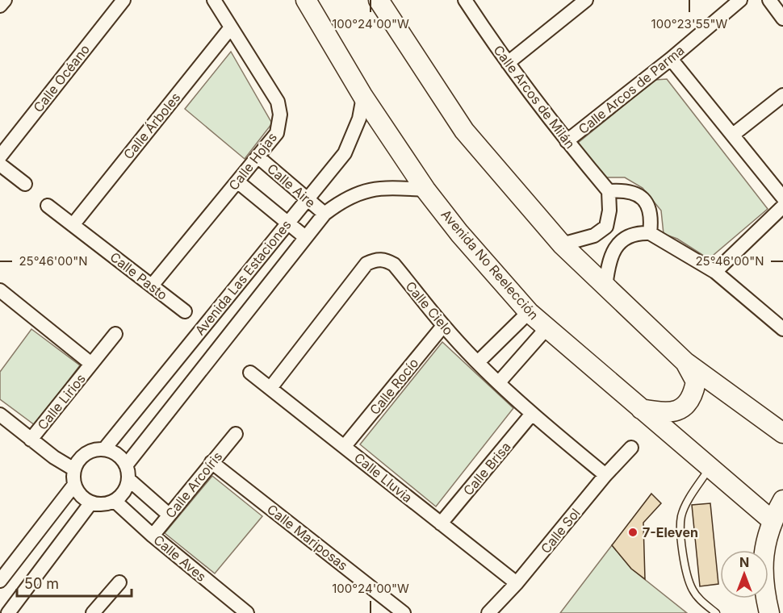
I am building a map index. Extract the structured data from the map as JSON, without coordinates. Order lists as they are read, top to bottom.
{
  "streets": {
    "main road": ["Avenida No Reelección"],
    "street": [
      "Calle Océano",
      "Calle Arcos de Parma",
      "Calle Arcos de Milán",
      "Calle Árboles",
      "Calle Hojas",
      "Calle Aire",
      "Calle Pasto",
      "Avenida Las Estaciones",
      "Calle Cielo",
      "Calle Rocío",
      "Calle Lirios",
      "Calle Brisa",
      "Calle Lluvia",
      "Calle Arcoíris",
      "Calle Sol",
      "Calle Mariposas",
      "Calle Aves"
    ]
  },
  "crossings": [
    ["Calle Arcos de Parma", "Calle Arcos de Milán"],
    ["Calle Árboles", "Calle Hojas"],
    ["Calle Árboles", "Calle Pasto"],
    ["Calle Hojas", "Calle Aire"],
    ["Calle Hojas", "Calle Pasto"],
    ["Calle Aire", "Avenida Las Estaciones"],
    ["Avenida No Reelección", "Avenida Las Estaciones"],
    ["Avenida Las Estaciones", "Calle Aves"],
    ["Calle Cielo", "Calle Rocío"],
    ["Calle Cielo", "Calle Brisa"],
    ["Calle Cielo", "Calle Lluvia"],
    ["Calle Cielo", "Calle Sol"],
    ["Calle Rocío", "Calle Lluvia"],
    ["Calle Brisa", "Calle Lluvia"],
    ["Calle Lluvia", "Calle Sol"],
    ["Calle Arcoíris", "Calle Mariposas"],
    ["Calle Arcoíris", "Calle Aves"]
  ],
  "places": ["7-Eleven"],
  "scale_bar": "50 m",
  "north": "top",
  "coordinates": ["100°24'00\"W", "100°23'55\"W", "25°46'00\"N"]
}
